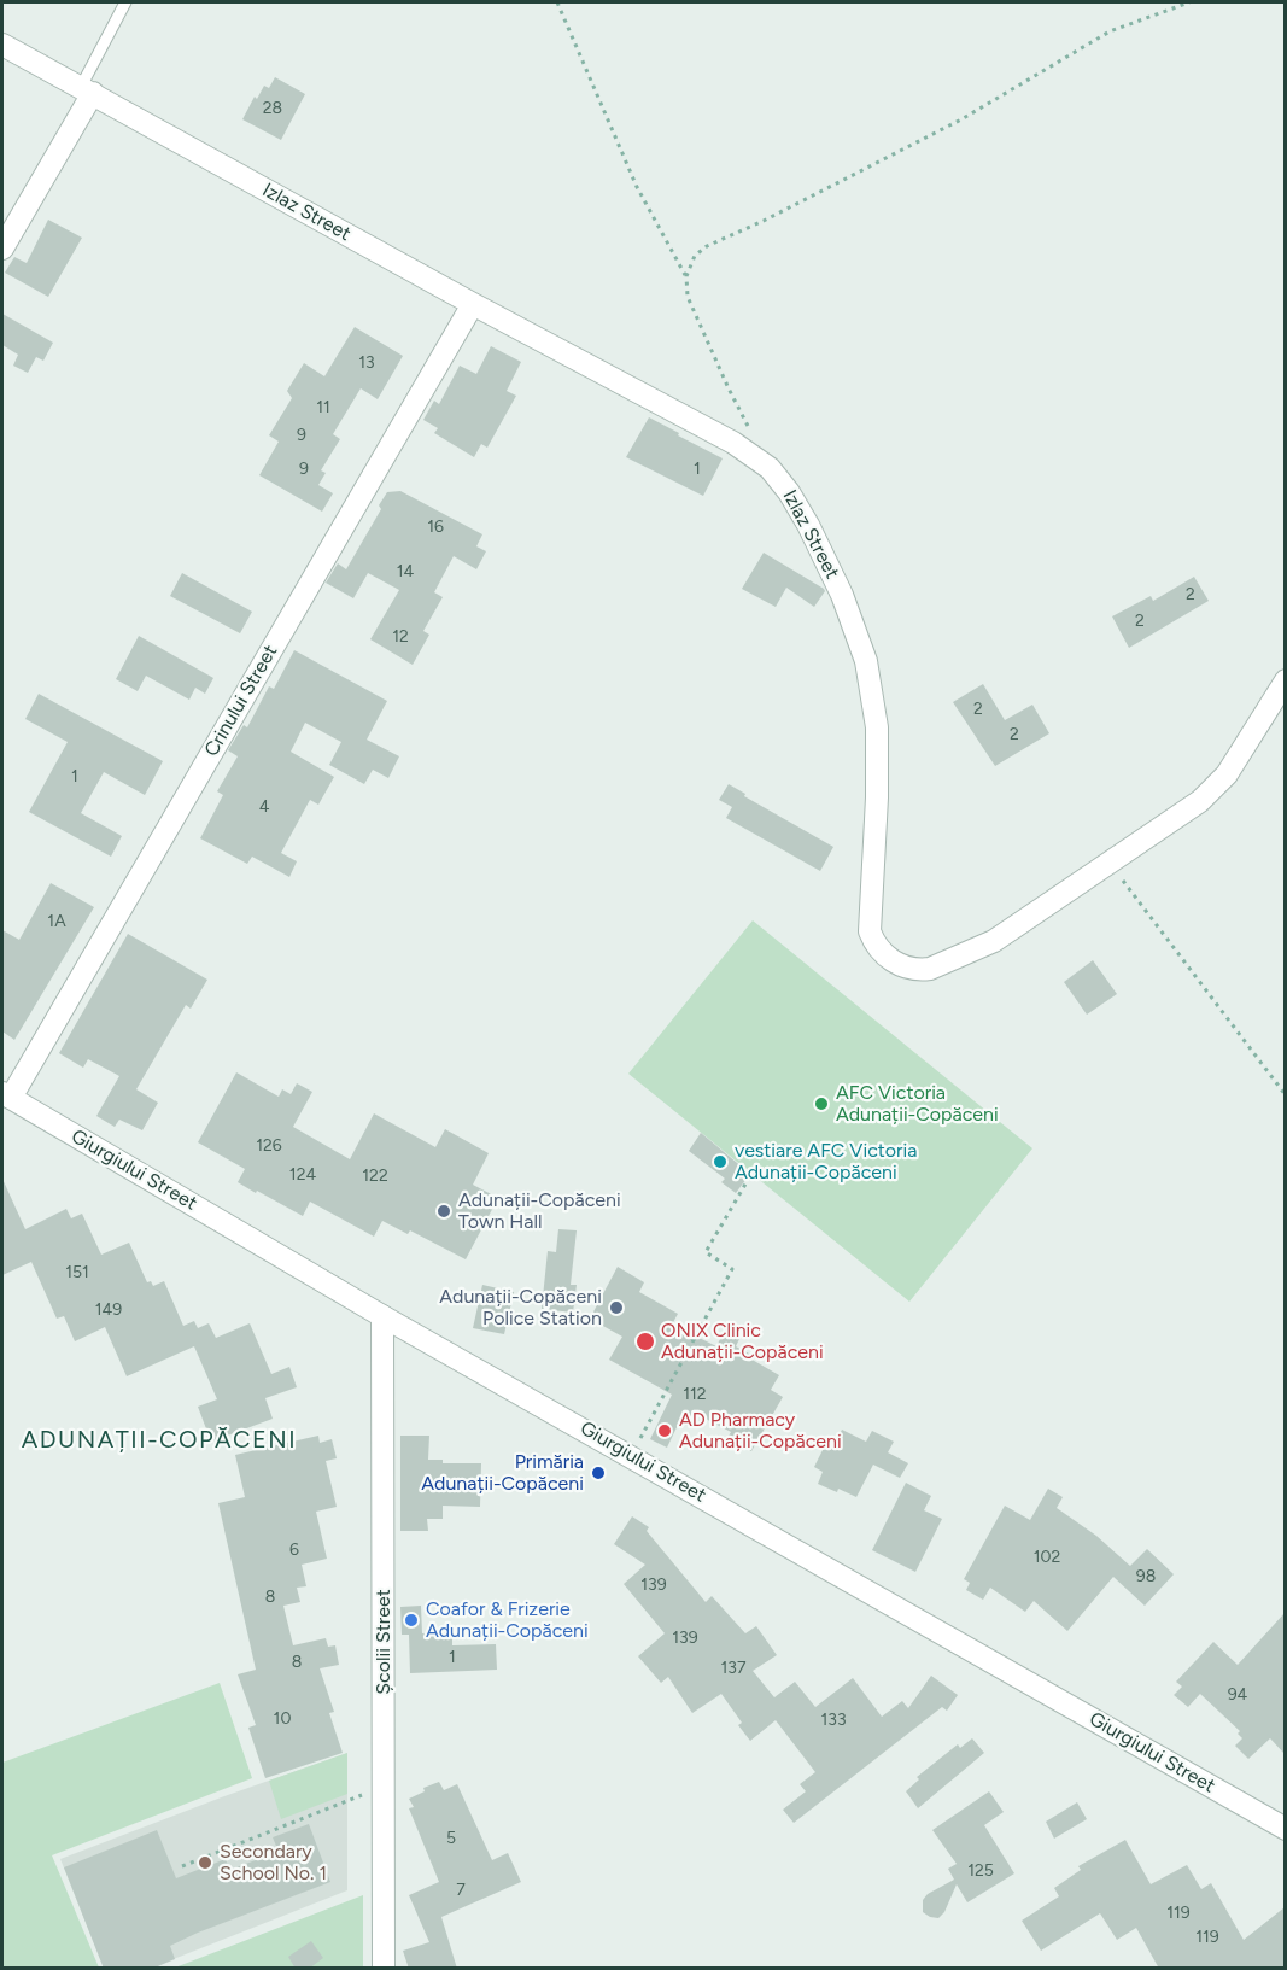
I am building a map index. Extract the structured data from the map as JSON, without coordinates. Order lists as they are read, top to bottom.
{
  "streets": {
    "street": [
      "Izlaz Street",
      "Crinului Street",
      "Giurgiului Street",
      "Școlii Street"
    ]
  },
  "crossings": [
    ["Izlaz Street", "Crinului Street"],
    ["Crinului Street", "Giurgiului Street"],
    ["Giurgiului Street", "Școlii Street"]
  ],
  "districts": ["ADUNAȚII-COPĂCENI"],
  "places": [
    "AFC Victoria Adunații-Copăceni",
    "vestiare AFC Victoria Adunații-Copăceni",
    "Adunații-Copăceni Town Hall",
    "Adunații-Copăceni Police Station",
    "ONIX Clinic Adunații-Copăceni",
    "AD Pharmacy Adunații-Copăceni",
    "Primăria Adunații-Copăceni",
    "Coafor & Frizerie Adunații-Copăceni",
    "Secondary School No. 1"
  ],
  "house_numbers": [
    "28",
    "13",
    "11",
    "9",
    "9",
    "1",
    "16",
    "14",
    "2",
    "2",
    "12",
    "2",
    "2",
    "1",
    "4",
    "1A",
    "126",
    "124",
    "122",
    "151",
    "149",
    "112",
    "6",
    "102",
    "98",
    "139",
    "8",
    "139",
    "1",
    "8",
    "137",
    "94",
    "10",
    "133",
    "5",
    "125",
    "7",
    "119",
    "119"
  ]
}
